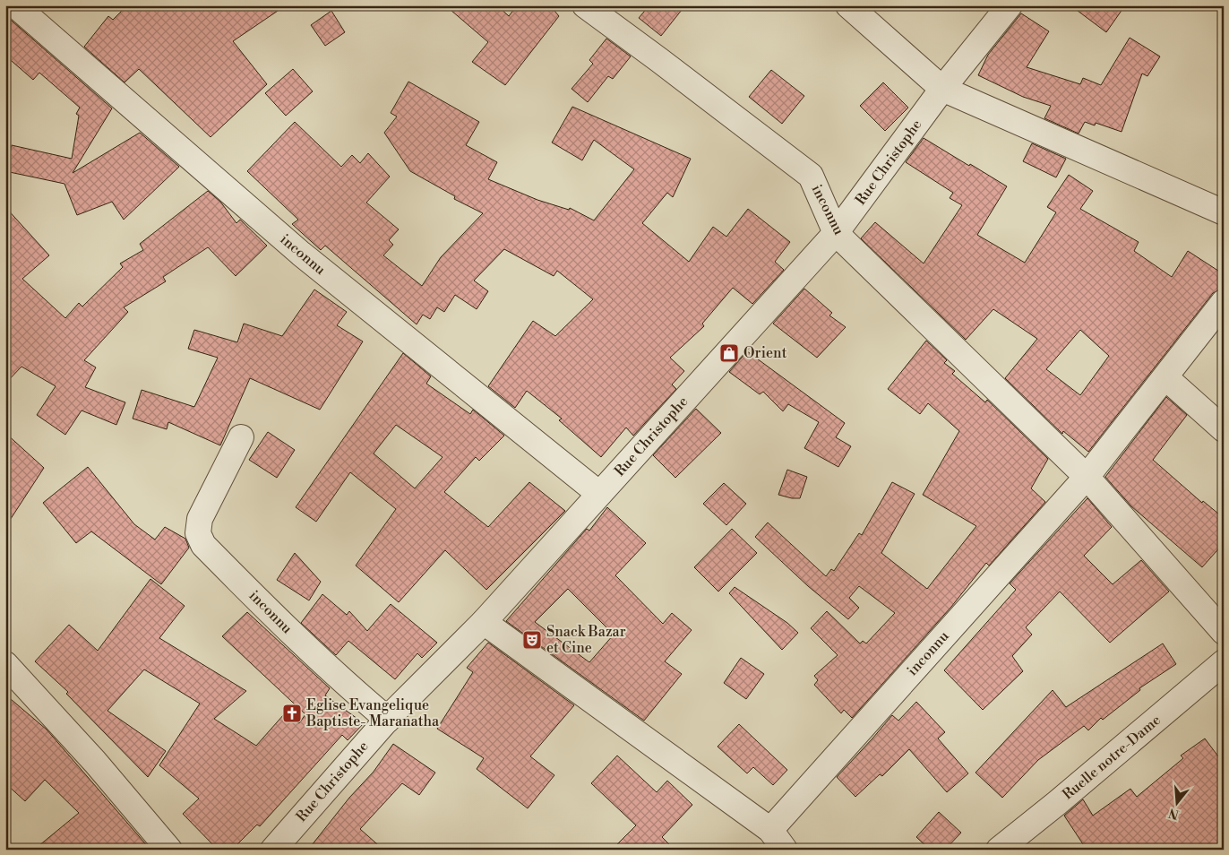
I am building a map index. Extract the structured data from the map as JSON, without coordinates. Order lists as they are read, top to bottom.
{
  "streets": {
    "street": ["Rue Christophe", "inconnu", "Ruelle notre-Dame"]
  },
  "crossings": [
    ["Rue Christophe", "inconnu"]
  ],
  "places": {
    "shop": ["Orient"],
    "theatre": ["Snack Bazar et Cine"],
    "church": ["Eglise Evangelique Baptiste- Maranatha"]
  },
  "north": "bottom"
}
